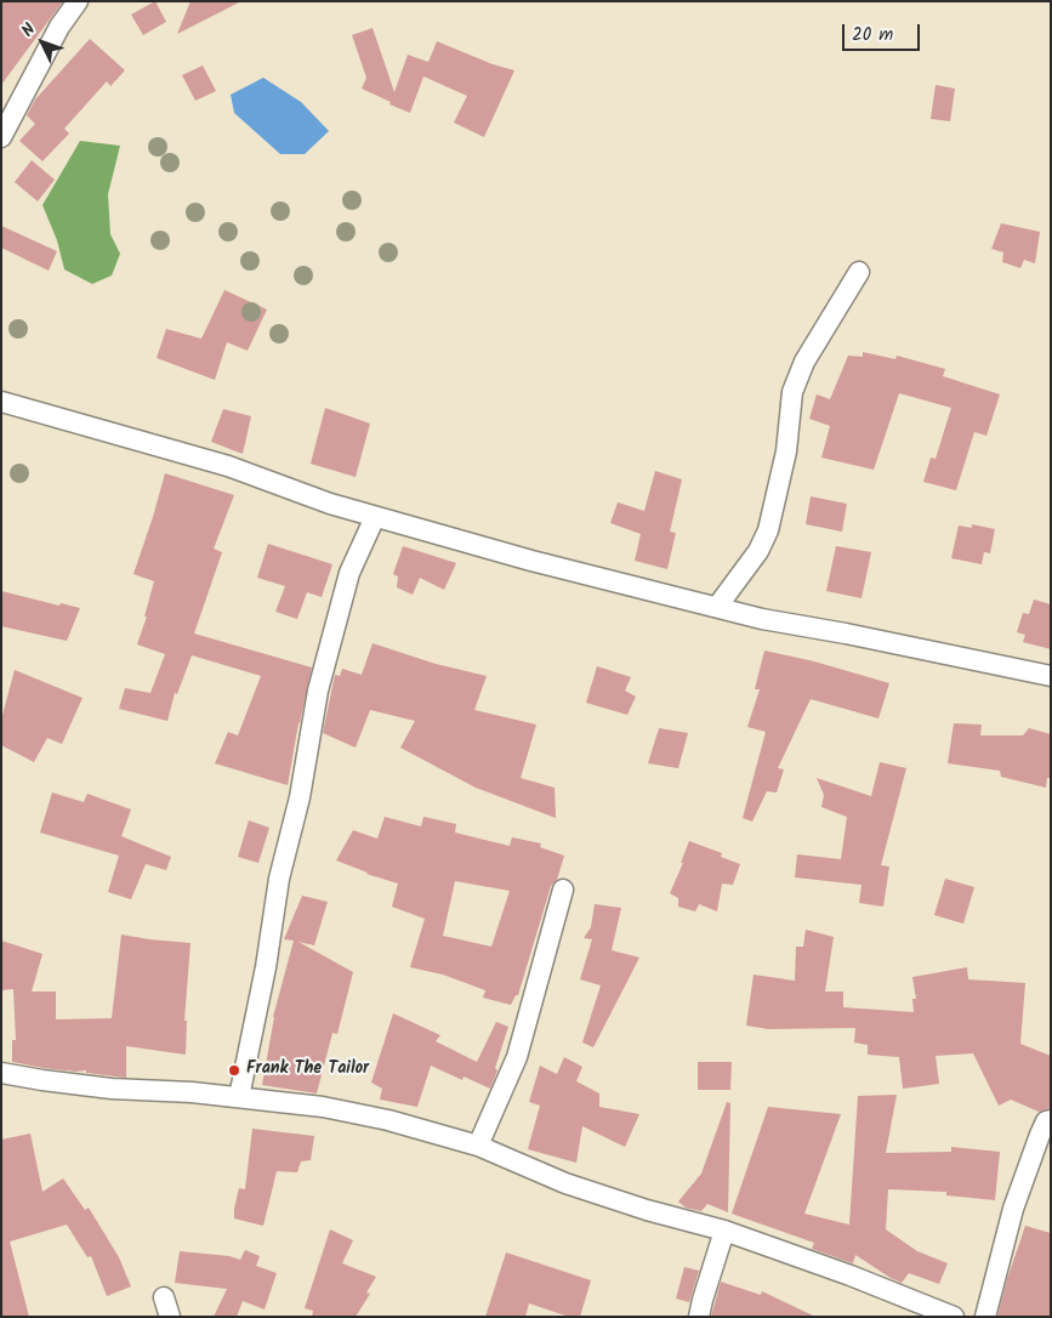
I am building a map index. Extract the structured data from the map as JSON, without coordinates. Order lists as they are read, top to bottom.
{
  "places": ["Frank The Tailor"],
  "scale_bar": "20 m",
  "north": "top left"
}
